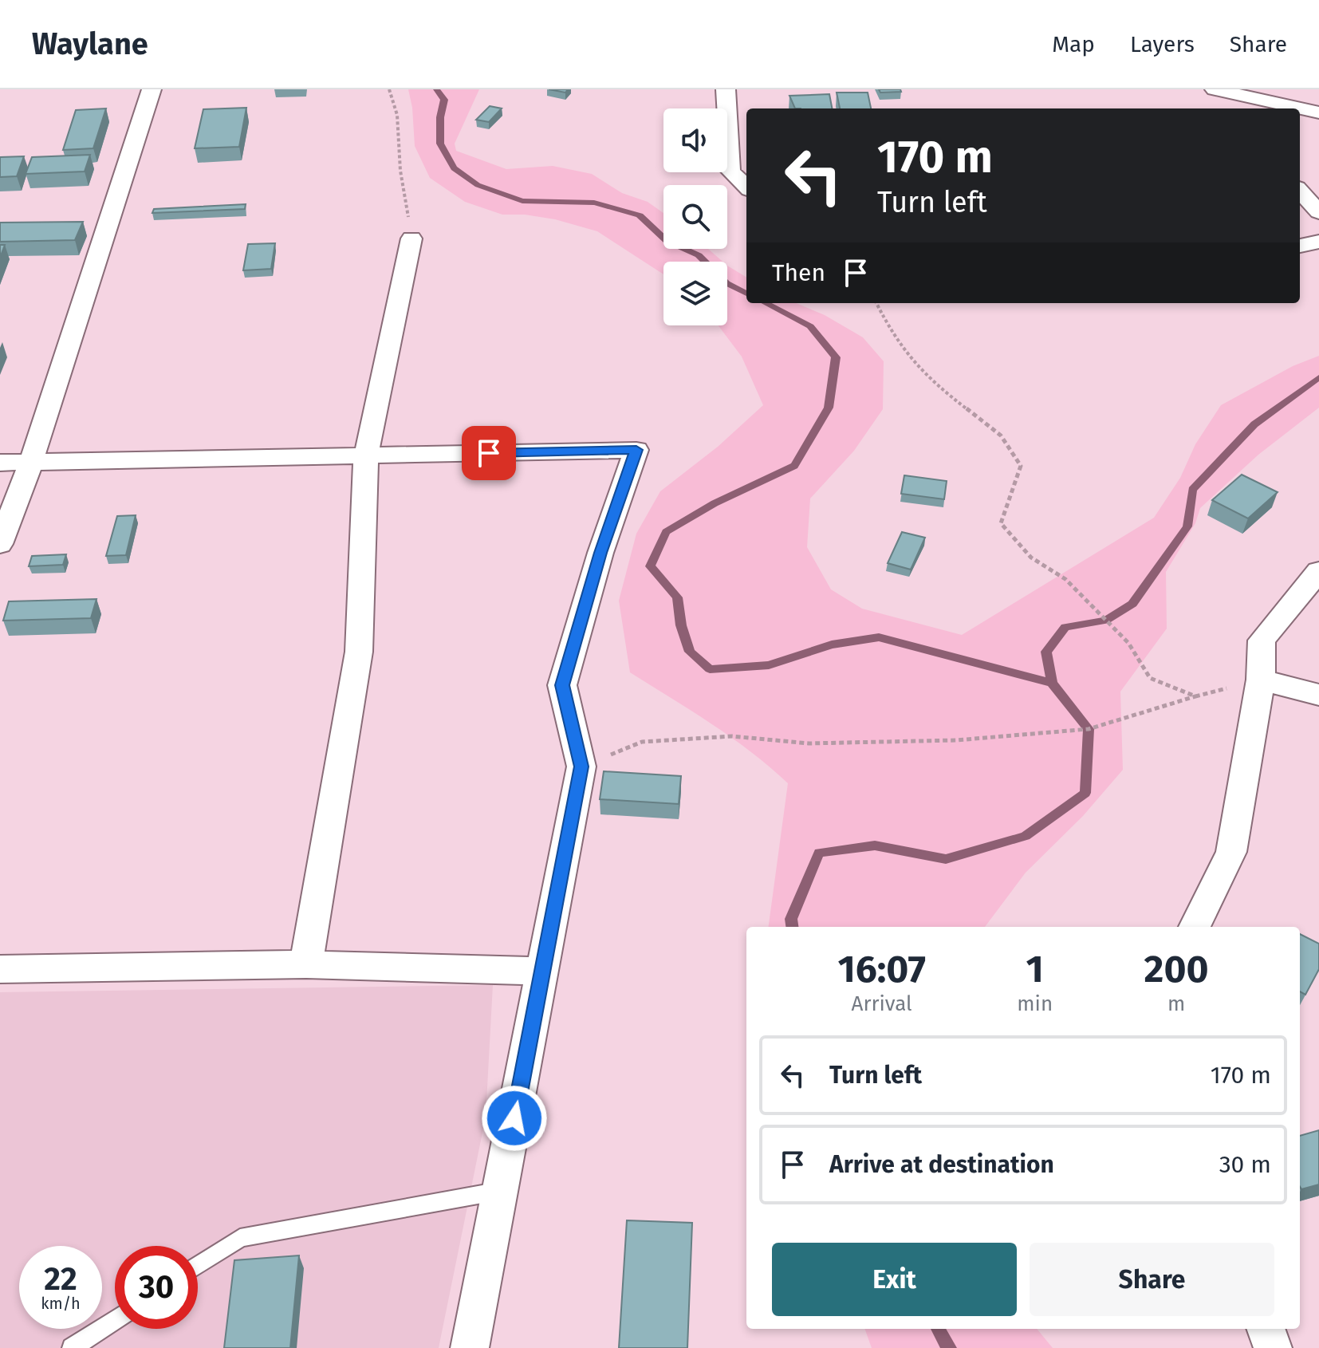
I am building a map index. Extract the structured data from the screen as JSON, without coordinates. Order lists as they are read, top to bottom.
{
  "page": {
    "header": "Waylane",
    "nav": ["Map", "Layers", "Share"],
    "turn": ["170 m", "Turn left"],
    "then": "Then",
    "eta": [
      "16:07",
      "Arrival",
      "1",
      "min",
      "200",
      "m"
    ],
    "list": [
      {
        "name": "Turn left",
        "value": "170 m"
      },
      {
        "name": "Arrive at destination",
        "value": "30 m"
      }
    ],
    "buttons": ["Exit", "Share"],
    "speed": "22 km/h",
    "limit": "30"
  }
}
